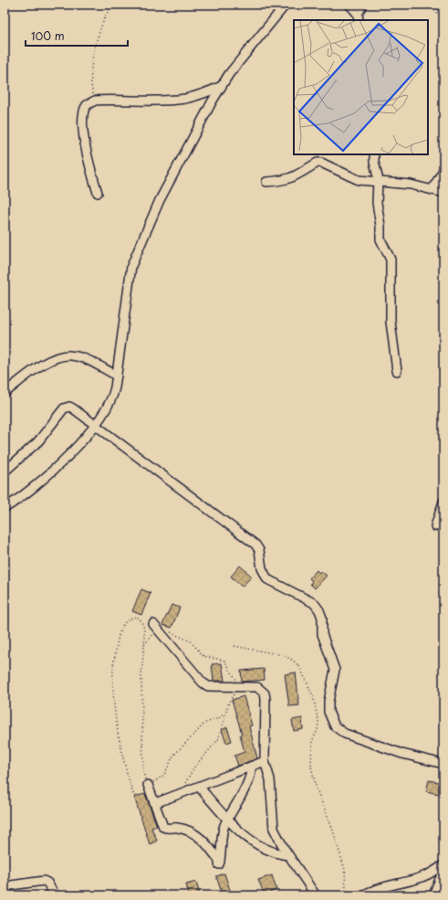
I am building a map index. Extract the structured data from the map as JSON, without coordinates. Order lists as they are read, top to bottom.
{
  "scale_bar": "100 m"
}
